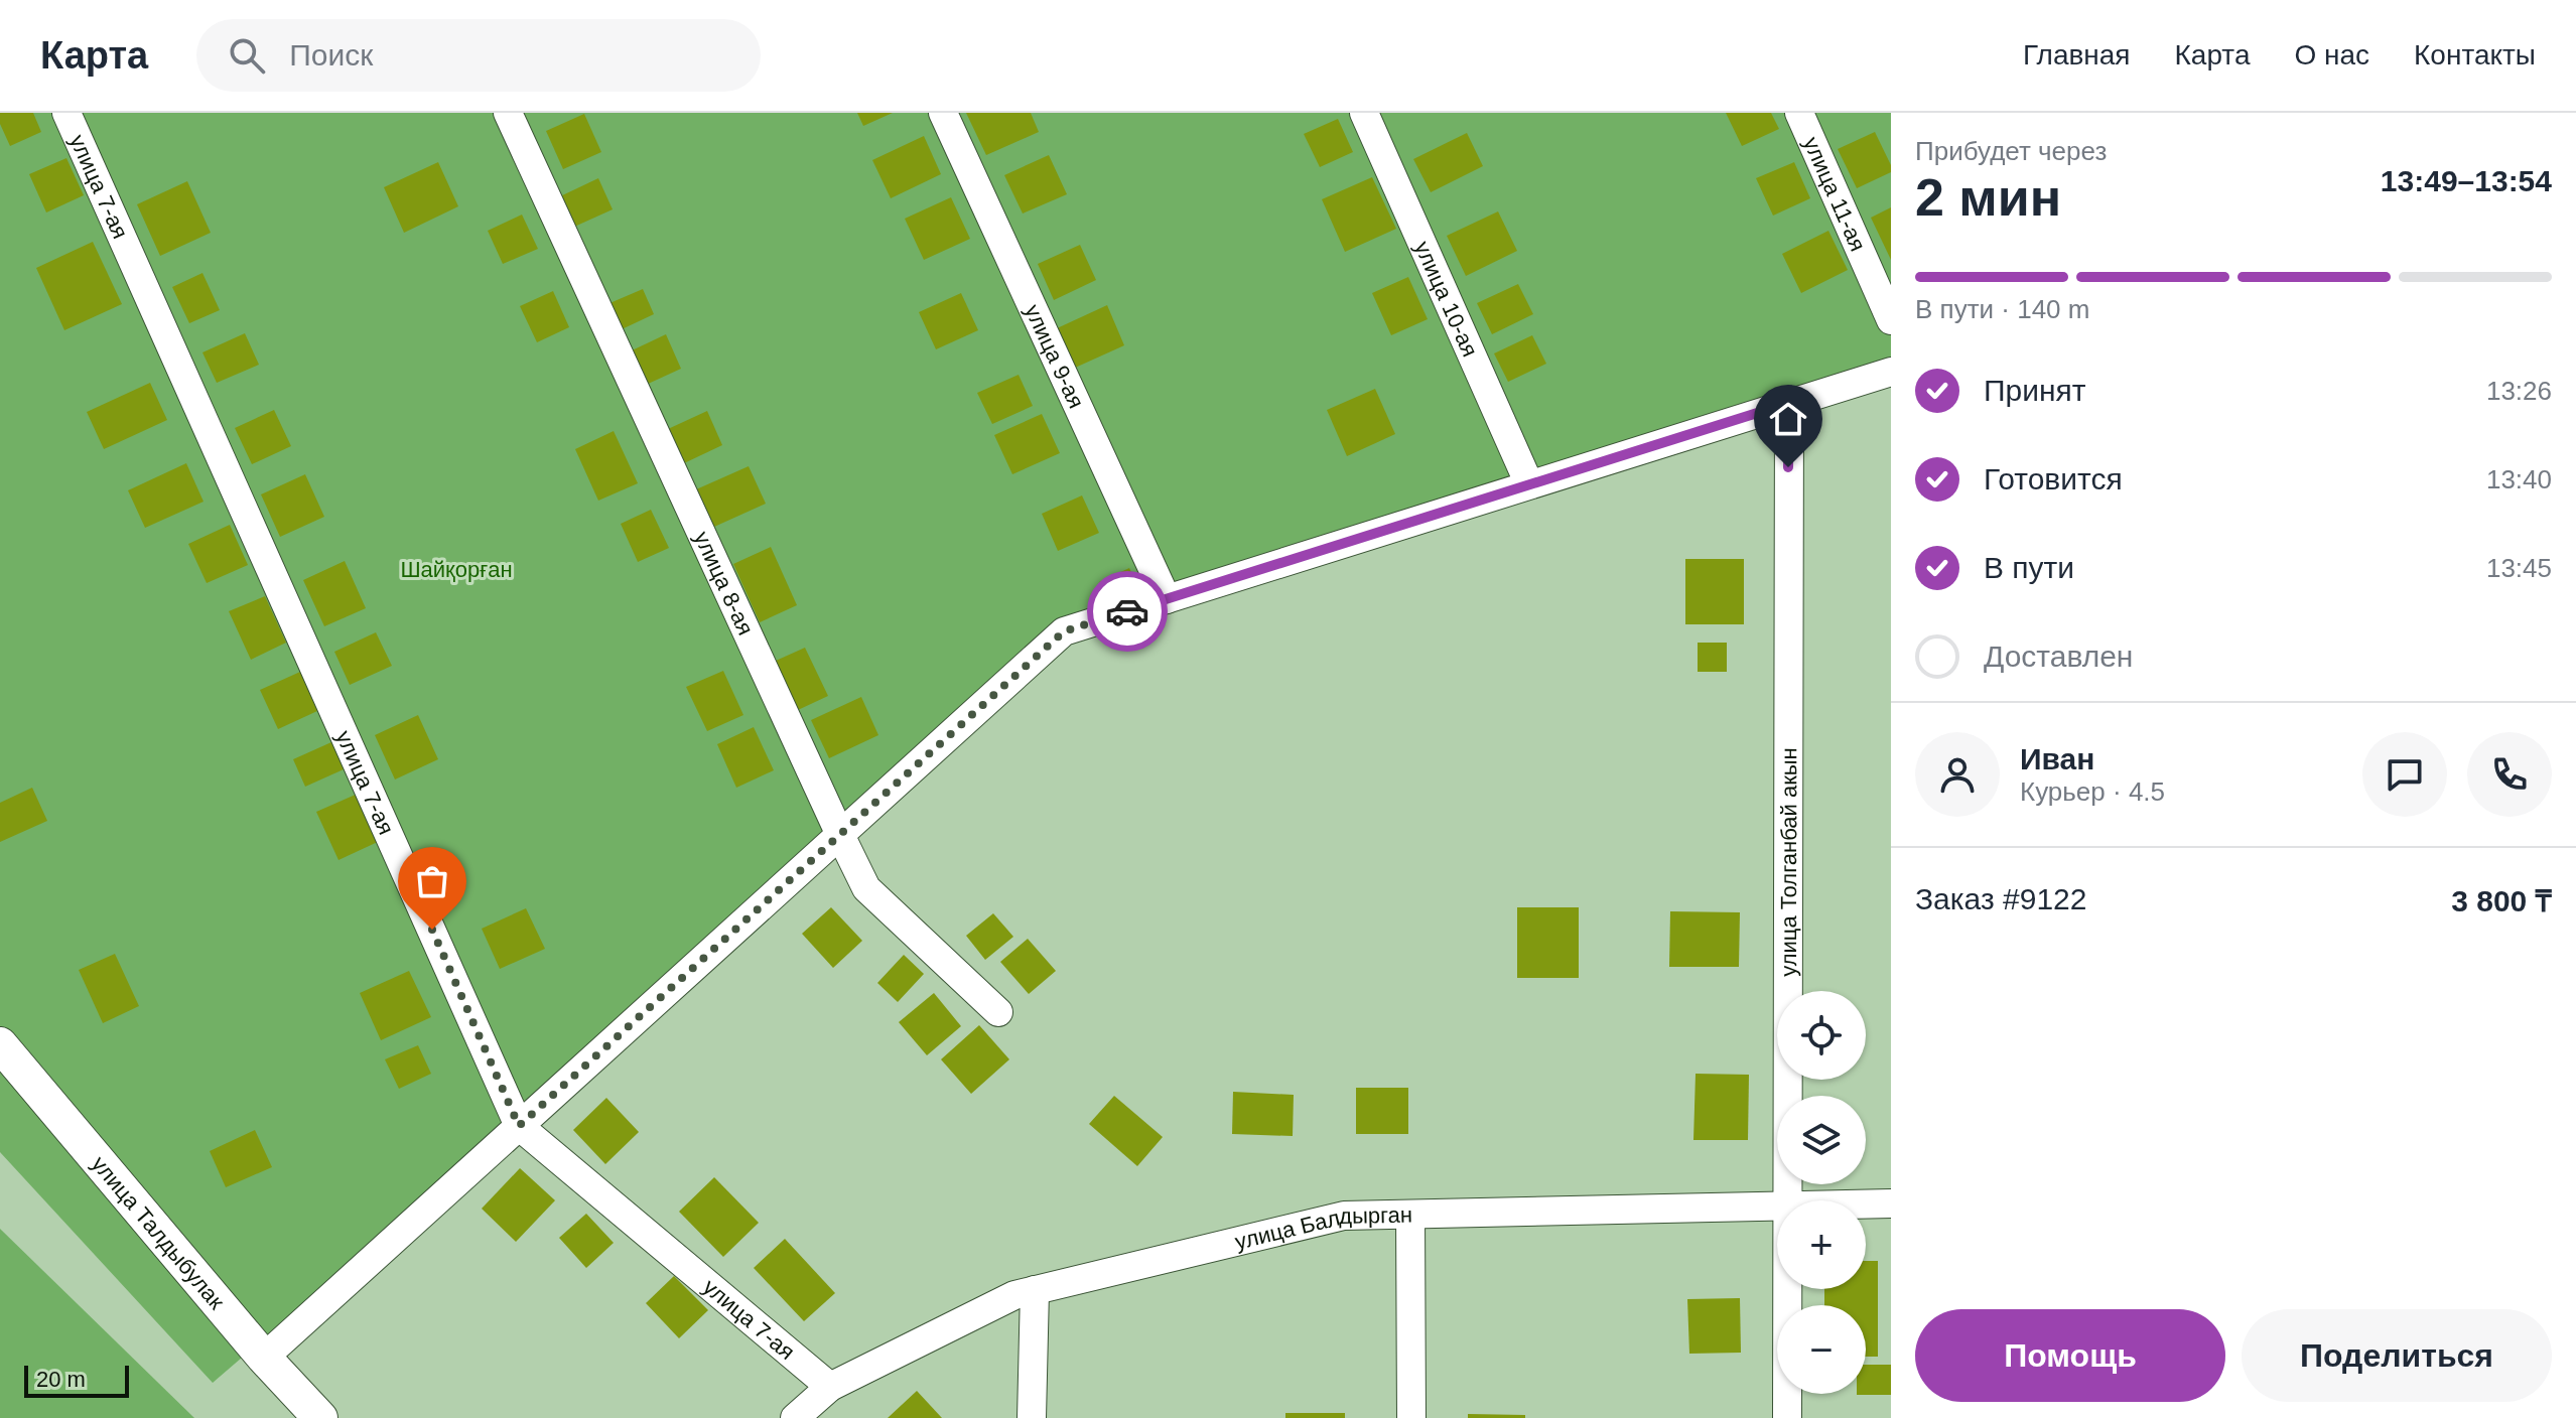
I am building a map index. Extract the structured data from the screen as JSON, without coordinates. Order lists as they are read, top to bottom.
{
  "streets": {
    "street": [
      "улица 7-ая",
      "улица 11-ая",
      "улица 10-ая",
      "улица 9-ая",
      "улица 8-ая",
      "улица Толганбай акын",
      "улица Балдырган",
      "улица Талдыбулак"
    ]
  },
  "crossings": [
    ["улица 7-ая", "улица Балдырган"]
  ],
  "parks": ["Шайқорған"],
  "scale_bar": "20 m",
  "page": {
    "header": "Карта",
    "search": "Поиск",
    "nav": [
      "Главная",
      "Карта",
      "О нас",
      "Контакты"
    ],
    "heading": ["2 мин", "Прибудет через", "13:49–13:54"],
    "panel": [
      "Иван",
      "Курьер · 4.5",
      "Заказ #9122",
      "3 800 ₸"
    ],
    "bar": "В пути · 140 m",
    "list": [
      ["Принят", "13:26"],
      ["Готовится", "13:40"],
      ["В пути", "13:45"],
      "Доставлен"
    ],
    "map_buttons": ["+", "−"],
    "buttons": ["Помощь", "Поделиться"],
    "scale": "20 m"
  }
}
